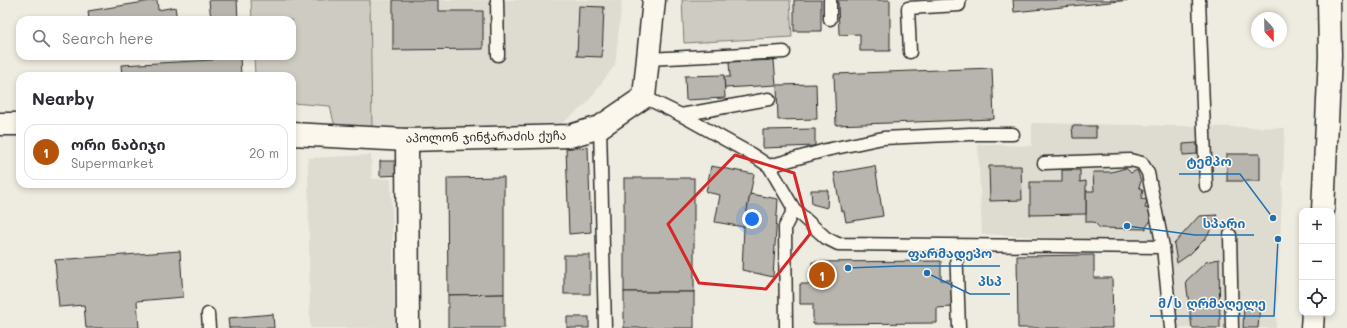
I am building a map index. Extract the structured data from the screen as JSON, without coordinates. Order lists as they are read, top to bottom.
{
  "streets": {
    "street": ["აპოლონ ჯინჭარაძის ქუჩა"]
  },
  "places": [
    "ტემპო",
    "სპარი",
    "მ/ს ღრმაღელე",
    "ფარმადეპო",
    "პსპ"
  ],
  "north": "bottom",
  "page": {
    "search": "Search here",
    "heading": "Nearby",
    "list": [
      {
        "mark": "1",
        "name": "ორი ნაბიჯი",
        "note": "Supermarket",
        "value": "20 m"
      }
    ],
    "map_buttons": ["+", "−"],
    "pins": "1"
  }
}
